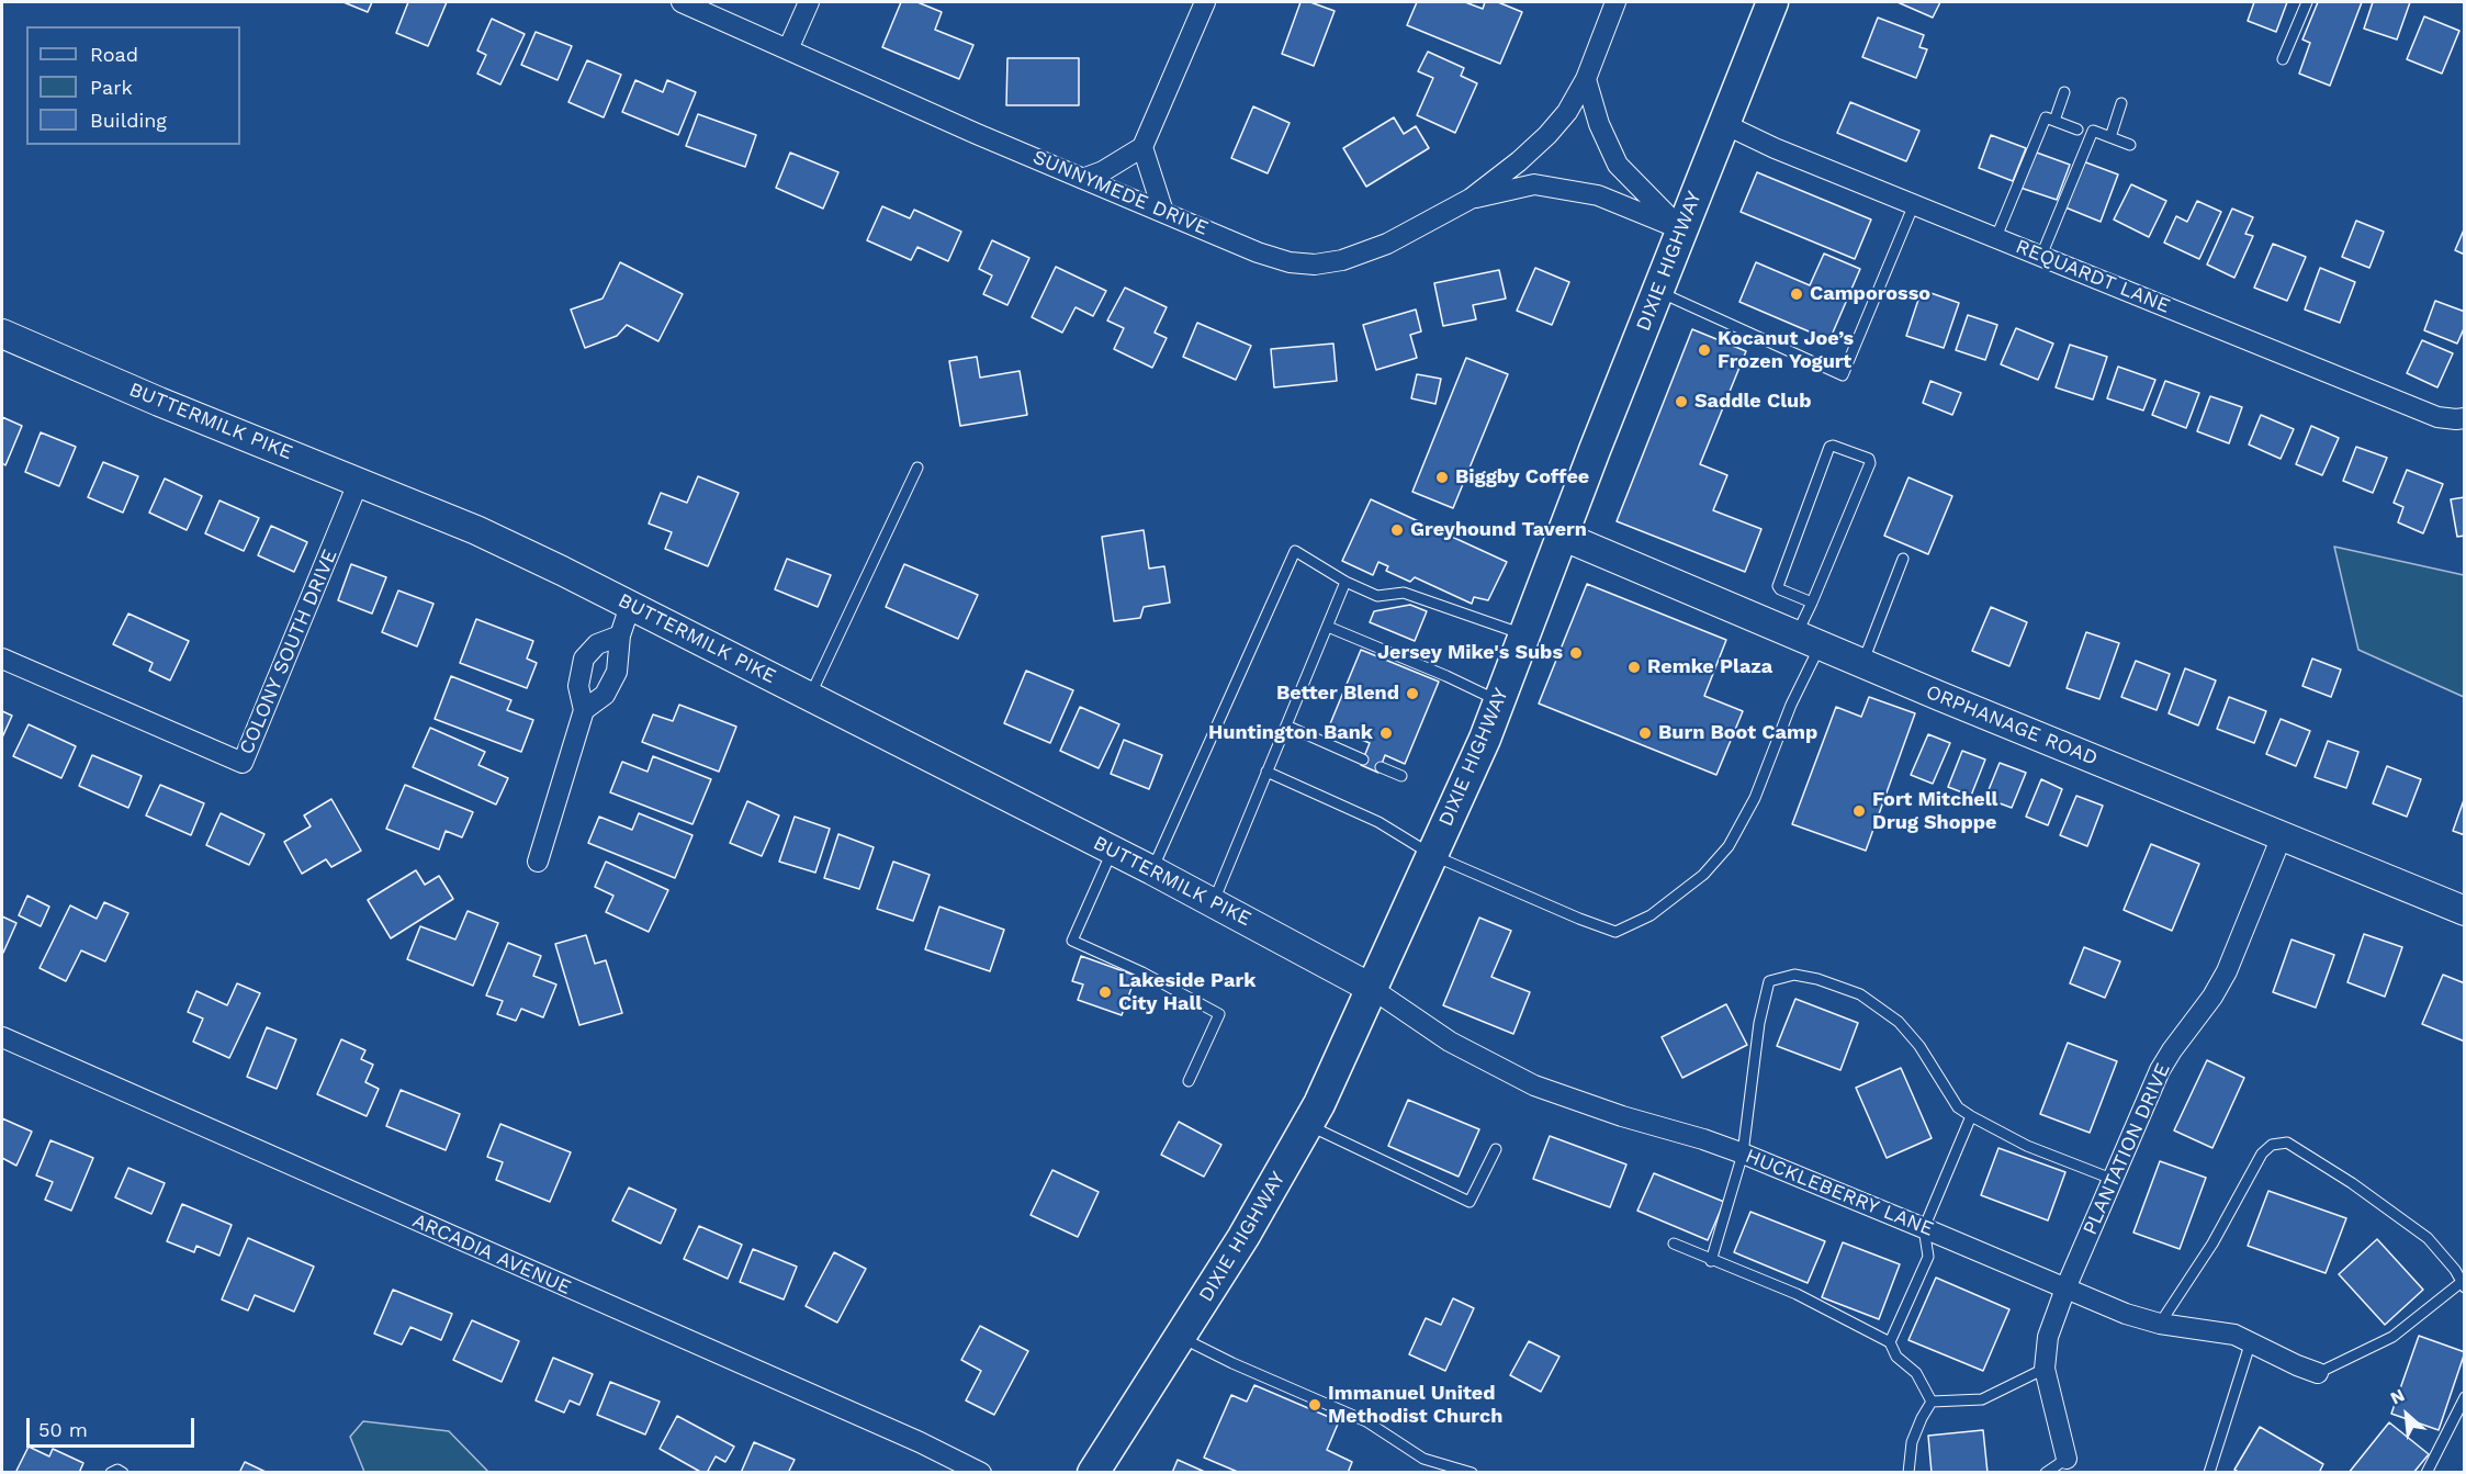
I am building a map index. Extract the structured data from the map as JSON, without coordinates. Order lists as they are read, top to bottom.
{
  "streets": {
    "main road": ["DIXIE HIGHWAY", "BUTTERMILK PIKE", "ORPHANAGE ROAD"],
    "street": [
      "SUNNYMEDE DRIVE",
      "REQUARDT LANE",
      "COLONY SOUTH DRIVE",
      "PLANTATION DRIVE",
      "HUCKLEBERRY LANE",
      "ARCADIA AVENUE"
    ]
  },
  "crossings": [
    ["DIXIE HIGHWAY", "REQUARDT LANE"],
    ["DIXIE HIGHWAY", "BUTTERMILK PIKE"],
    ["DIXIE HIGHWAY", "ORPHANAGE ROAD"],
    ["DIXIE HIGHWAY", "HUCKLEBERRY LANE"],
    ["BUTTERMILK PIKE", "COLONY SOUTH DRIVE"],
    ["BUTTERMILK PIKE", "HUCKLEBERRY LANE"],
    ["ORPHANAGE ROAD", "PLANTATION DRIVE"],
    ["PLANTATION DRIVE", "HUCKLEBERRY LANE"]
  ],
  "places": [
    "Camporosso",
    "Kocanut Joe’s Frozen Yogurt",
    "Saddle Club",
    "Biggby Coffee",
    "Greyhound Tavern",
    "Jersey Mike's Subs",
    "Remke Plaza",
    "Better Blend",
    "Huntington Bank",
    "Burn Boot Camp",
    "Fort Mitchell Drug Shoppe",
    "Lakeside Park City Hall",
    "Immanuel United Methodist Church"
  ],
  "legend": ["Road", "Park", "Building"],
  "scale_bar": "50 m",
  "north": "top left"
}
